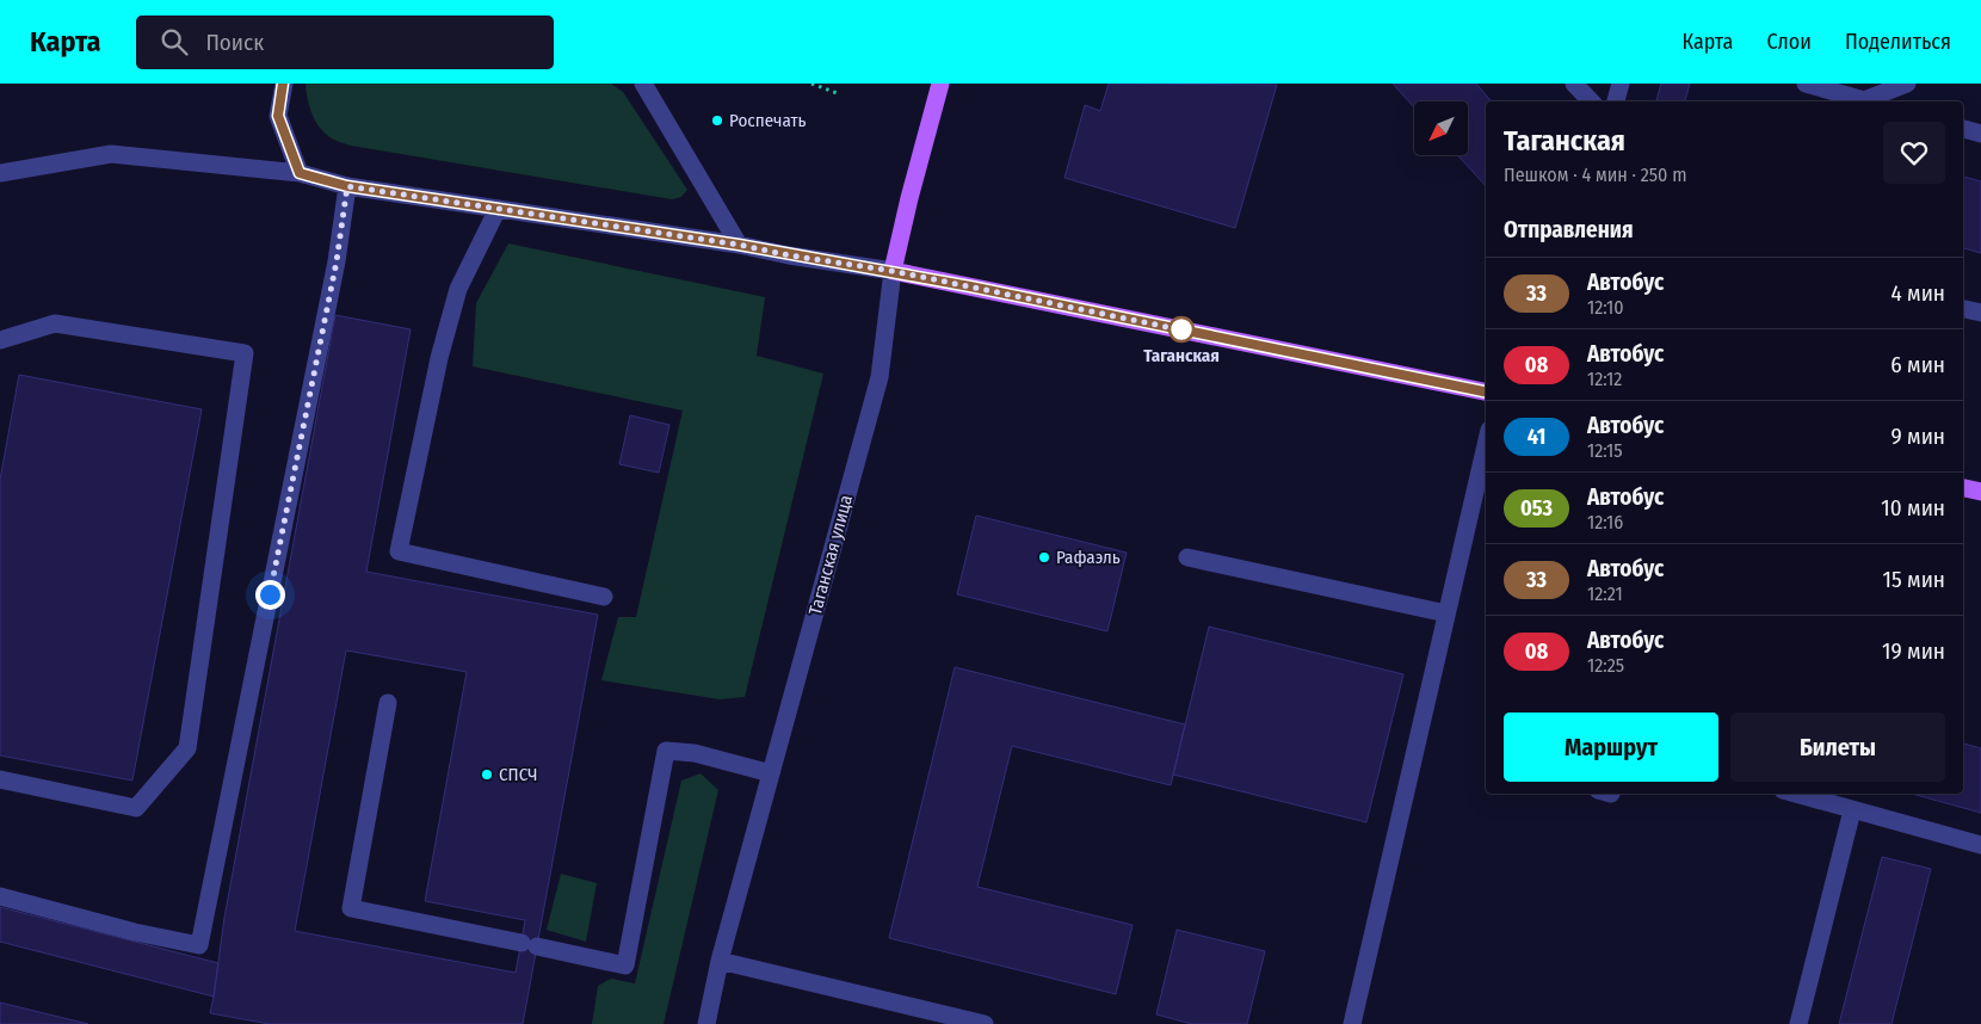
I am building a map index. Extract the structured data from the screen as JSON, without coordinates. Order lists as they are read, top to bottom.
{
  "streets": {
    "main road": ["Таганская улица"]
  },
  "places": [
    "Роспечать",
    "Таганская",
    "Рафаэль",
    "СПСЧ"
  ],
  "lines": ["bus line 33"],
  "north": "bottom left",
  "page": {
    "header": "Карта",
    "search": "Поиск",
    "nav": ["Карта", "Слои", "Поделиться"],
    "heading": [
      ["Таганская", "Пешком · 4 мин · 250 m"],
      "Отправления"
    ],
    "list": [
      {
        "mark": "33",
        "name": "Автобус",
        "note": "12:10",
        "value": "4 мин"
      },
      {
        "mark": "08",
        "name": "Автобус",
        "note": "12:12",
        "value": "6 мин"
      },
      {
        "mark": "41",
        "name": "Автобус",
        "note": "12:15",
        "value": "9 мин"
      },
      {
        "mark": "053",
        "name": "Автобус",
        "note": "12:16",
        "value": "10 мин"
      },
      {
        "mark": "33",
        "name": "Автобус",
        "note": "12:21",
        "value": "15 мин"
      },
      {
        "mark": "08",
        "name": "Автобус",
        "note": "12:25",
        "value": "19 мин"
      }
    ],
    "buttons": ["Маршрут", "Билеты"]
  }
}
